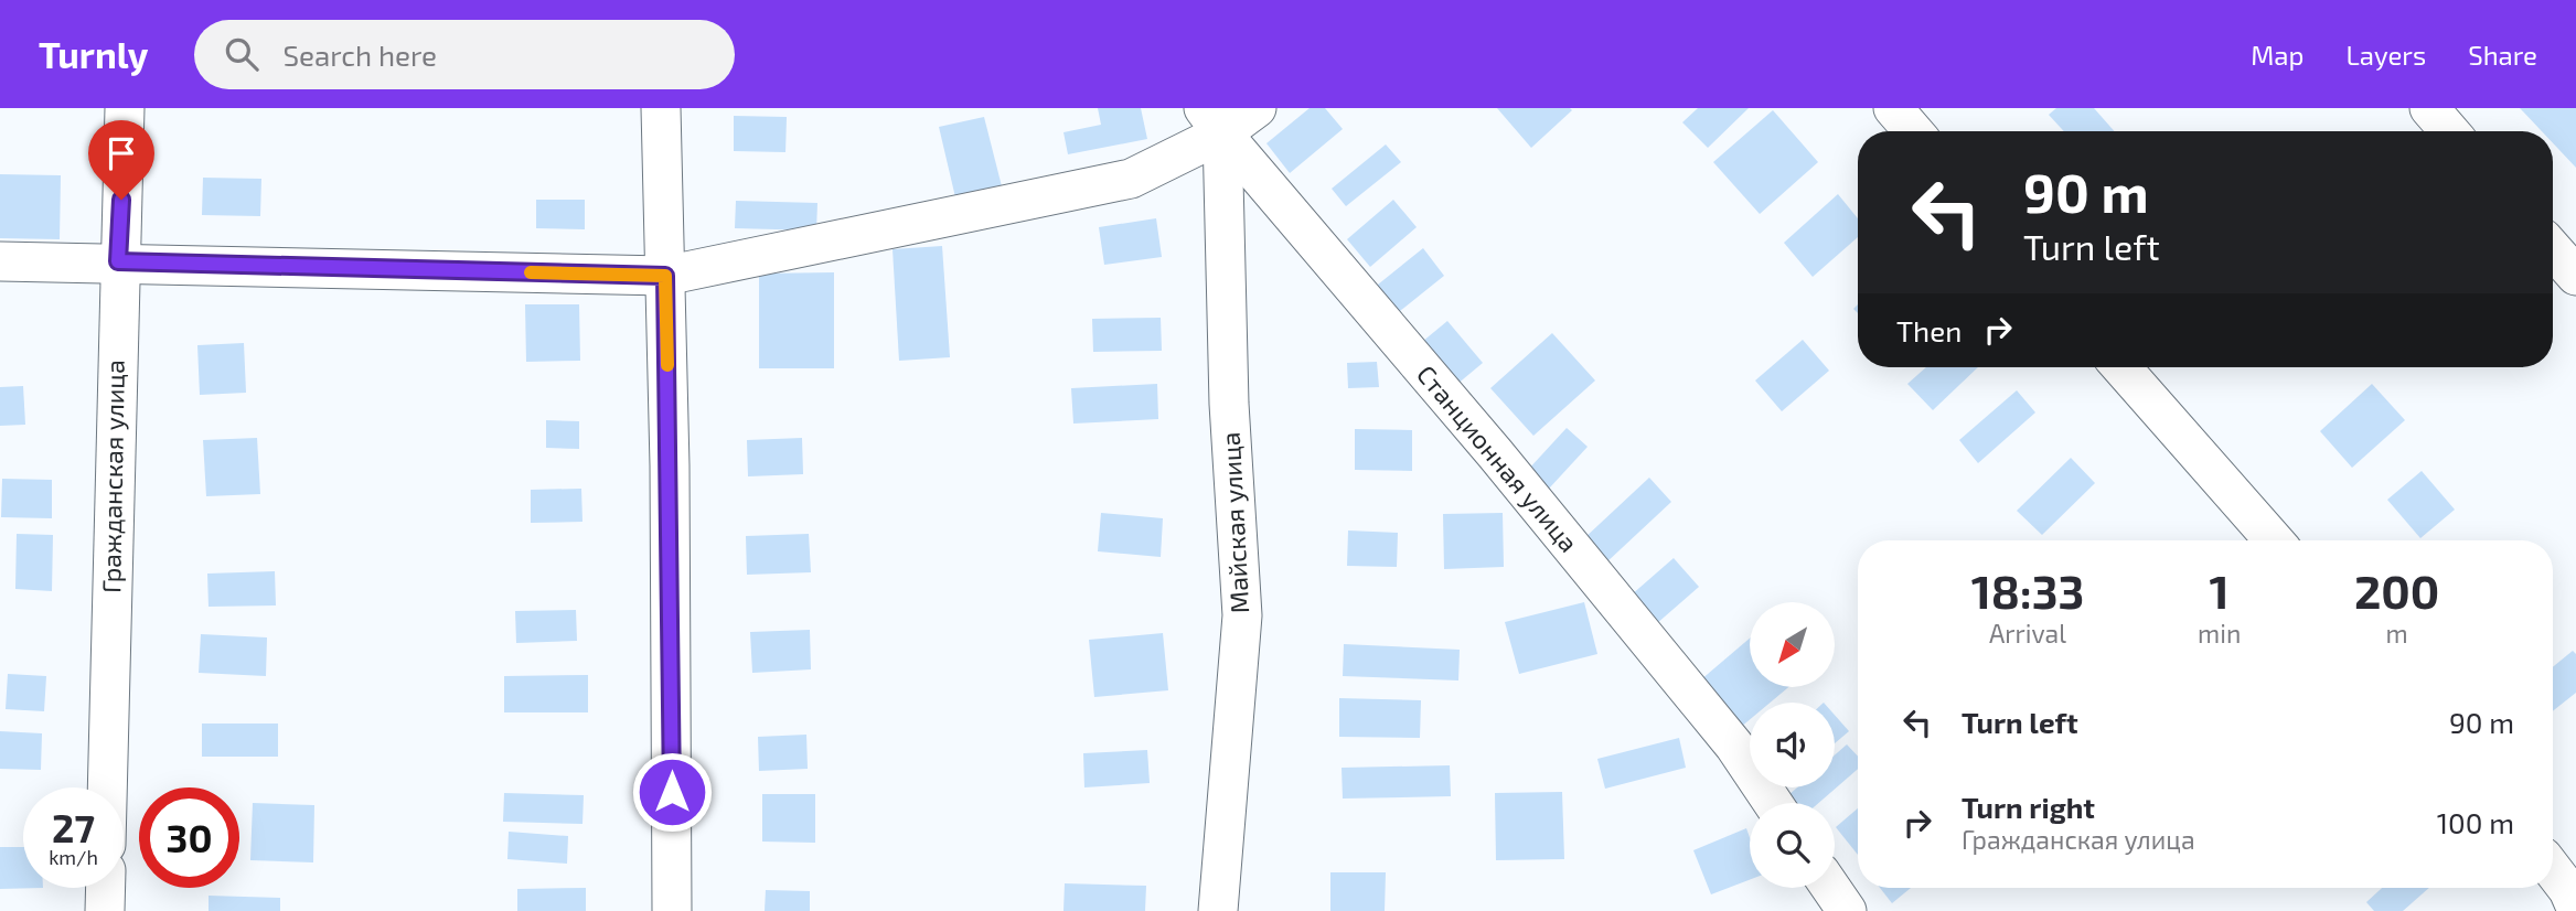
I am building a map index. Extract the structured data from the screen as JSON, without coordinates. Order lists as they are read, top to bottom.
{
  "streets": {
    "street": ["Станционная улица", "Гражданская улица", "Майская улица"]
  },
  "crossings": [
    ["Станционная улица", "Майская улица"]
  ],
  "north": "bottom left",
  "page": {
    "header": "Turnly",
    "search": "Search here",
    "nav": ["Map", "Layers", "Share"],
    "turn": ["90 m", "Turn left"],
    "then": "Then",
    "eta": [
      "18:33",
      "Arrival",
      "1",
      "min",
      "200",
      "m"
    ],
    "list": [
      {
        "name": "Turn left",
        "value": "90 m"
      },
      {
        "name": "Turn right",
        "note": "Гражданская улица",
        "value": "100 m"
      }
    ],
    "speed": "27 km/h",
    "limit": "30"
  }
}
